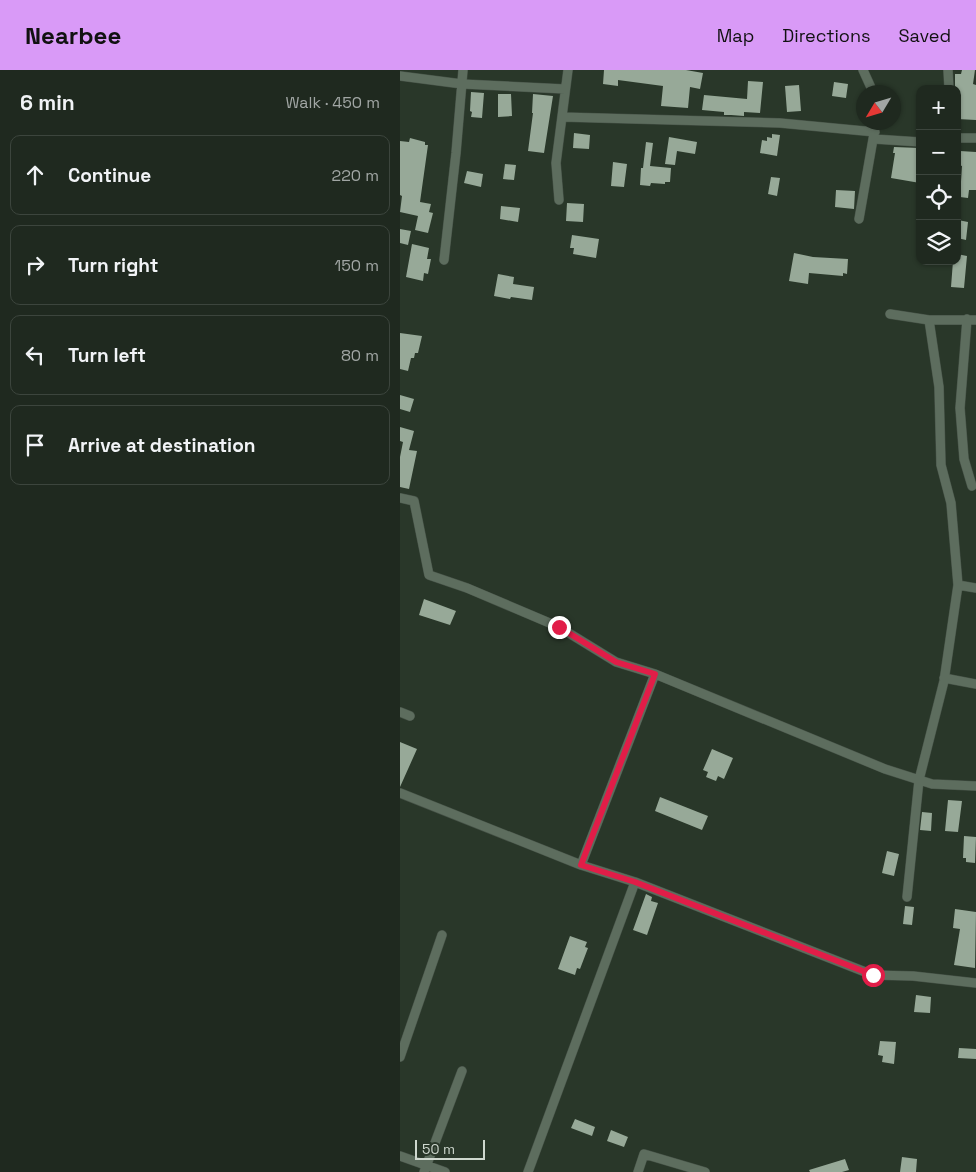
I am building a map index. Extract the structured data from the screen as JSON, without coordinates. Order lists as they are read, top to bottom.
{
  "scale_bar": "50 m",
  "north": "bottom left",
  "page": {
    "header": "Nearbee",
    "nav": ["Map", "Directions", "Saved"],
    "heading": ["6 min", "Walk · 450 m"],
    "map_buttons": ["+", "−"],
    "list": [
      ["Continue", "220 m"],
      ["Turn right", "150 m"],
      ["Turn left", "80 m"],
      "Arrive at destination"
    ],
    "scale": "50 m"
  }
}
